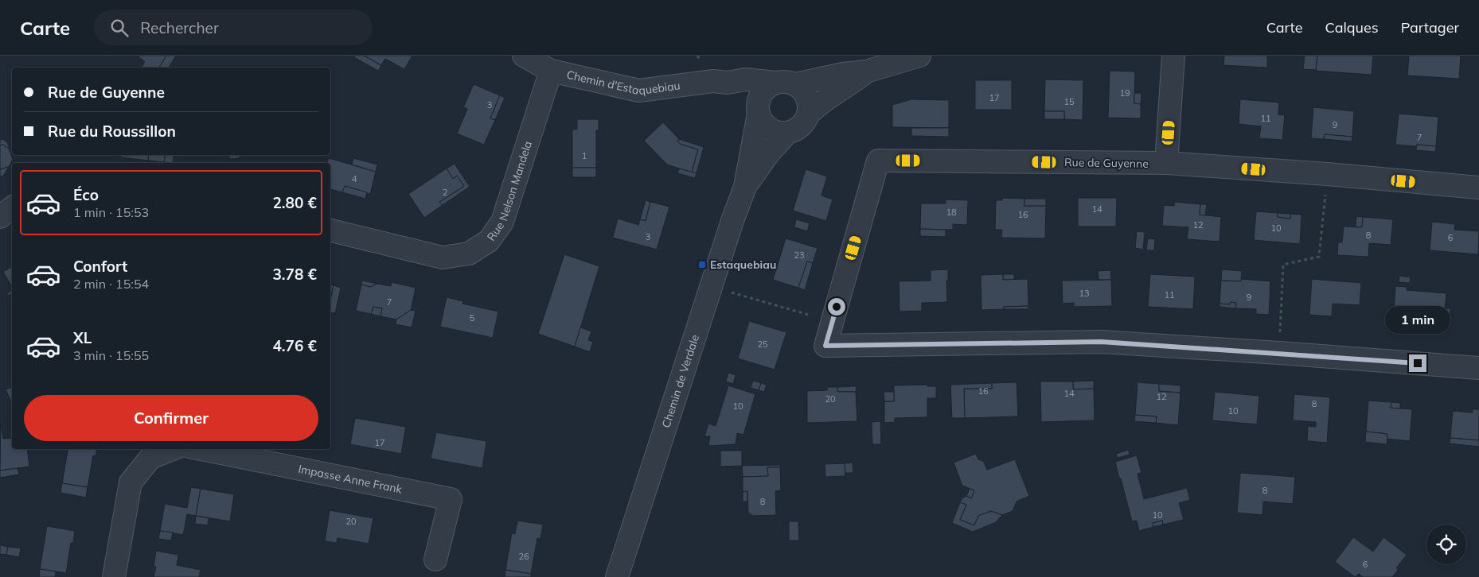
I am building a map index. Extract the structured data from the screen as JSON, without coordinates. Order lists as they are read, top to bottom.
{
  "streets": {
    "street": [
      "Chemin d'Estaquebiau",
      "Rue de Guyenne",
      "Rue Nelson Mandela",
      "Chemin de Verdale",
      "Impasse Anne Frank"
    ]
  },
  "crossings": [
    ["Chemin d'Estaquebiau", "Rue Nelson Mandela"],
    ["Chemin d'Estaquebiau", "Chemin de Verdale"]
  ],
  "places": {
    "transit": ["Estaquebiau"]
  },
  "house_numbers": [
    "19",
    "17",
    "15",
    "3",
    "11",
    "9",
    "7",
    "1",
    "4",
    "2",
    "14",
    "18",
    "16",
    "12",
    "10",
    "8",
    "3",
    "6",
    "23",
    "13",
    "11",
    "9",
    "7",
    "5",
    "25",
    "16",
    "14",
    "12",
    "20",
    "8",
    "10",
    "10",
    "17",
    "8",
    "8",
    "10",
    "20",
    "26",
    "6"
  ],
  "page": {
    "header": "Carte",
    "search": "Rechercher",
    "nav": ["Carte", "Calques", "Partager"],
    "banner": ["Rue de Guyenne", "Rue du Roussillon"],
    "list": [
      {
        "name": "Éco",
        "note": "1 min · 15:53",
        "value": "2.80 €"
      },
      {
        "name": "Confort",
        "note": "2 min · 15:54",
        "value": "3.78 €"
      },
      {
        "name": "XL",
        "note": "3 min · 15:55",
        "value": "4.76 €"
      }
    ],
    "bubble": "1 min",
    "buttons": "Confirmer"
  }
}
